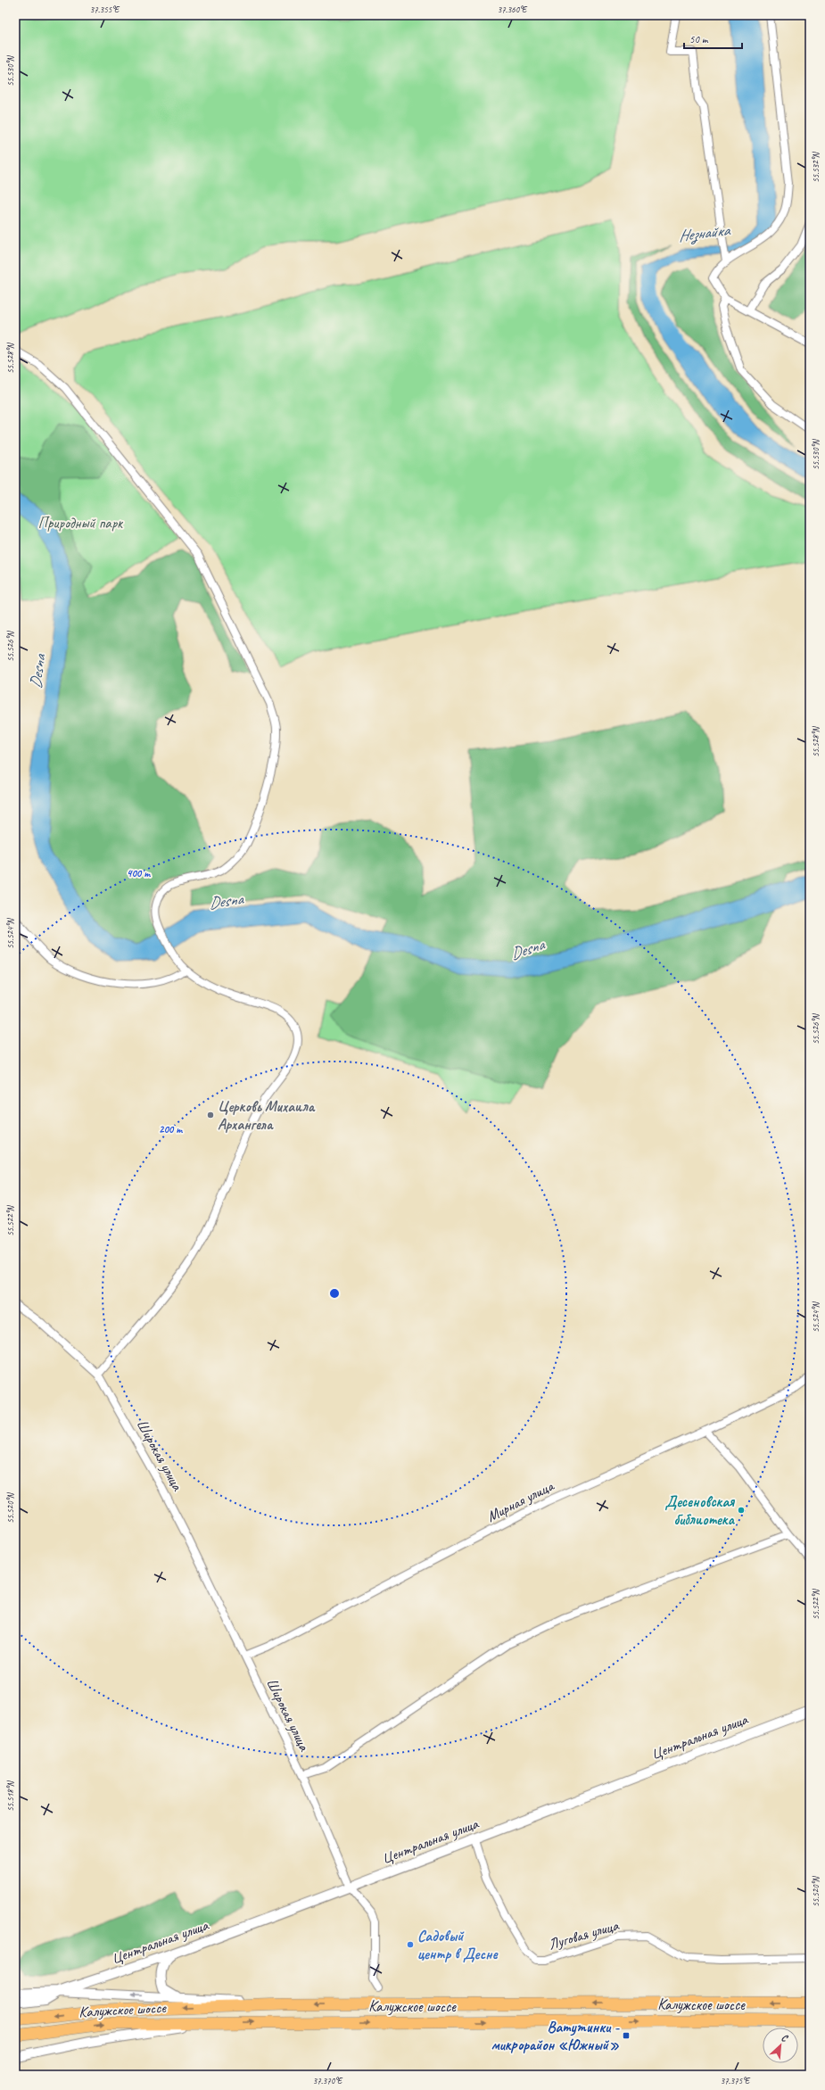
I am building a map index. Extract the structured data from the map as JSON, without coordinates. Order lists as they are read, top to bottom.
{
  "streets": {
    "highway": ["Калужское шоссе"],
    "street": [
      "Широкая улица",
      "Мирная улица",
      "Центральная улица",
      "Луговая улица"
    ]
  },
  "crossings": [
    ["Широкая улица", "Мирная улица"],
    ["Широкая улица", "Центральная улица"],
    ["Центральная улица", "Луговая улица"]
  ],
  "water": ["Незнайка", "Desna"],
  "parks": ["Природный парк"],
  "places": {
    "other": ["Церковь Михаила Архангела", "Десеновская библиотека", "Садовый центр в Десне"],
    "transit": ["Ватутинки - микрорайон «Южный»"]
  },
  "scale_bar": "50 m",
  "north": "top right",
  "coordinates": [
    "37.355°E",
    "37.360°E",
    "55.530°N",
    "55.532°N",
    "55.528°N",
    "55.526°N",
    "55.524°N",
    "55.522°N",
    "55.520°N",
    "55.518°N",
    "37.370°E",
    "37.375°E"
  ],
  "rings": ["400 m", "200 m"]
}
